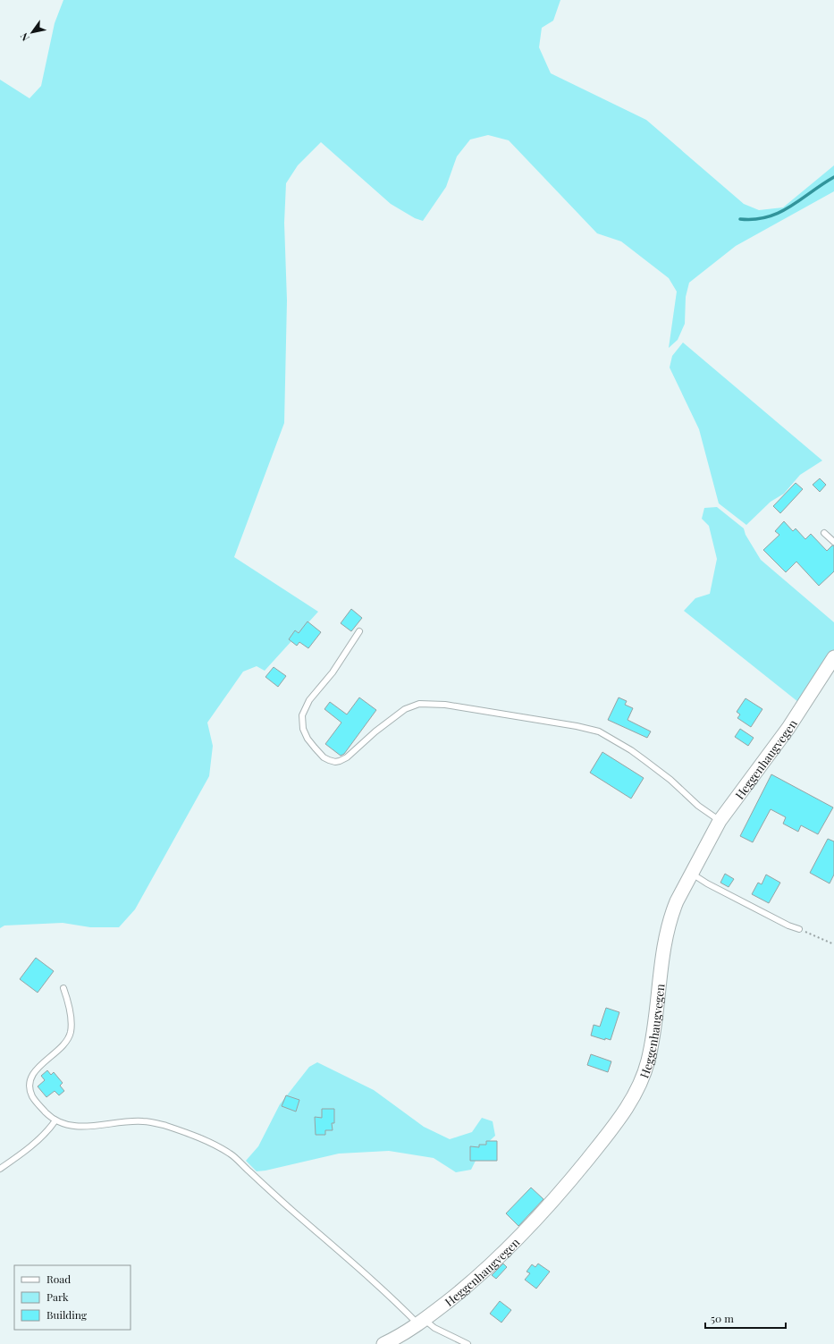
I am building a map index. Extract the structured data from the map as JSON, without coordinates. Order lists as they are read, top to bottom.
{
  "streets": {
    "street": ["Heggenhaugvegen"]
  },
  "legend": ["Road", "Park", "Building"],
  "scale_bar": "50 m",
  "north": "bottom left"
}
